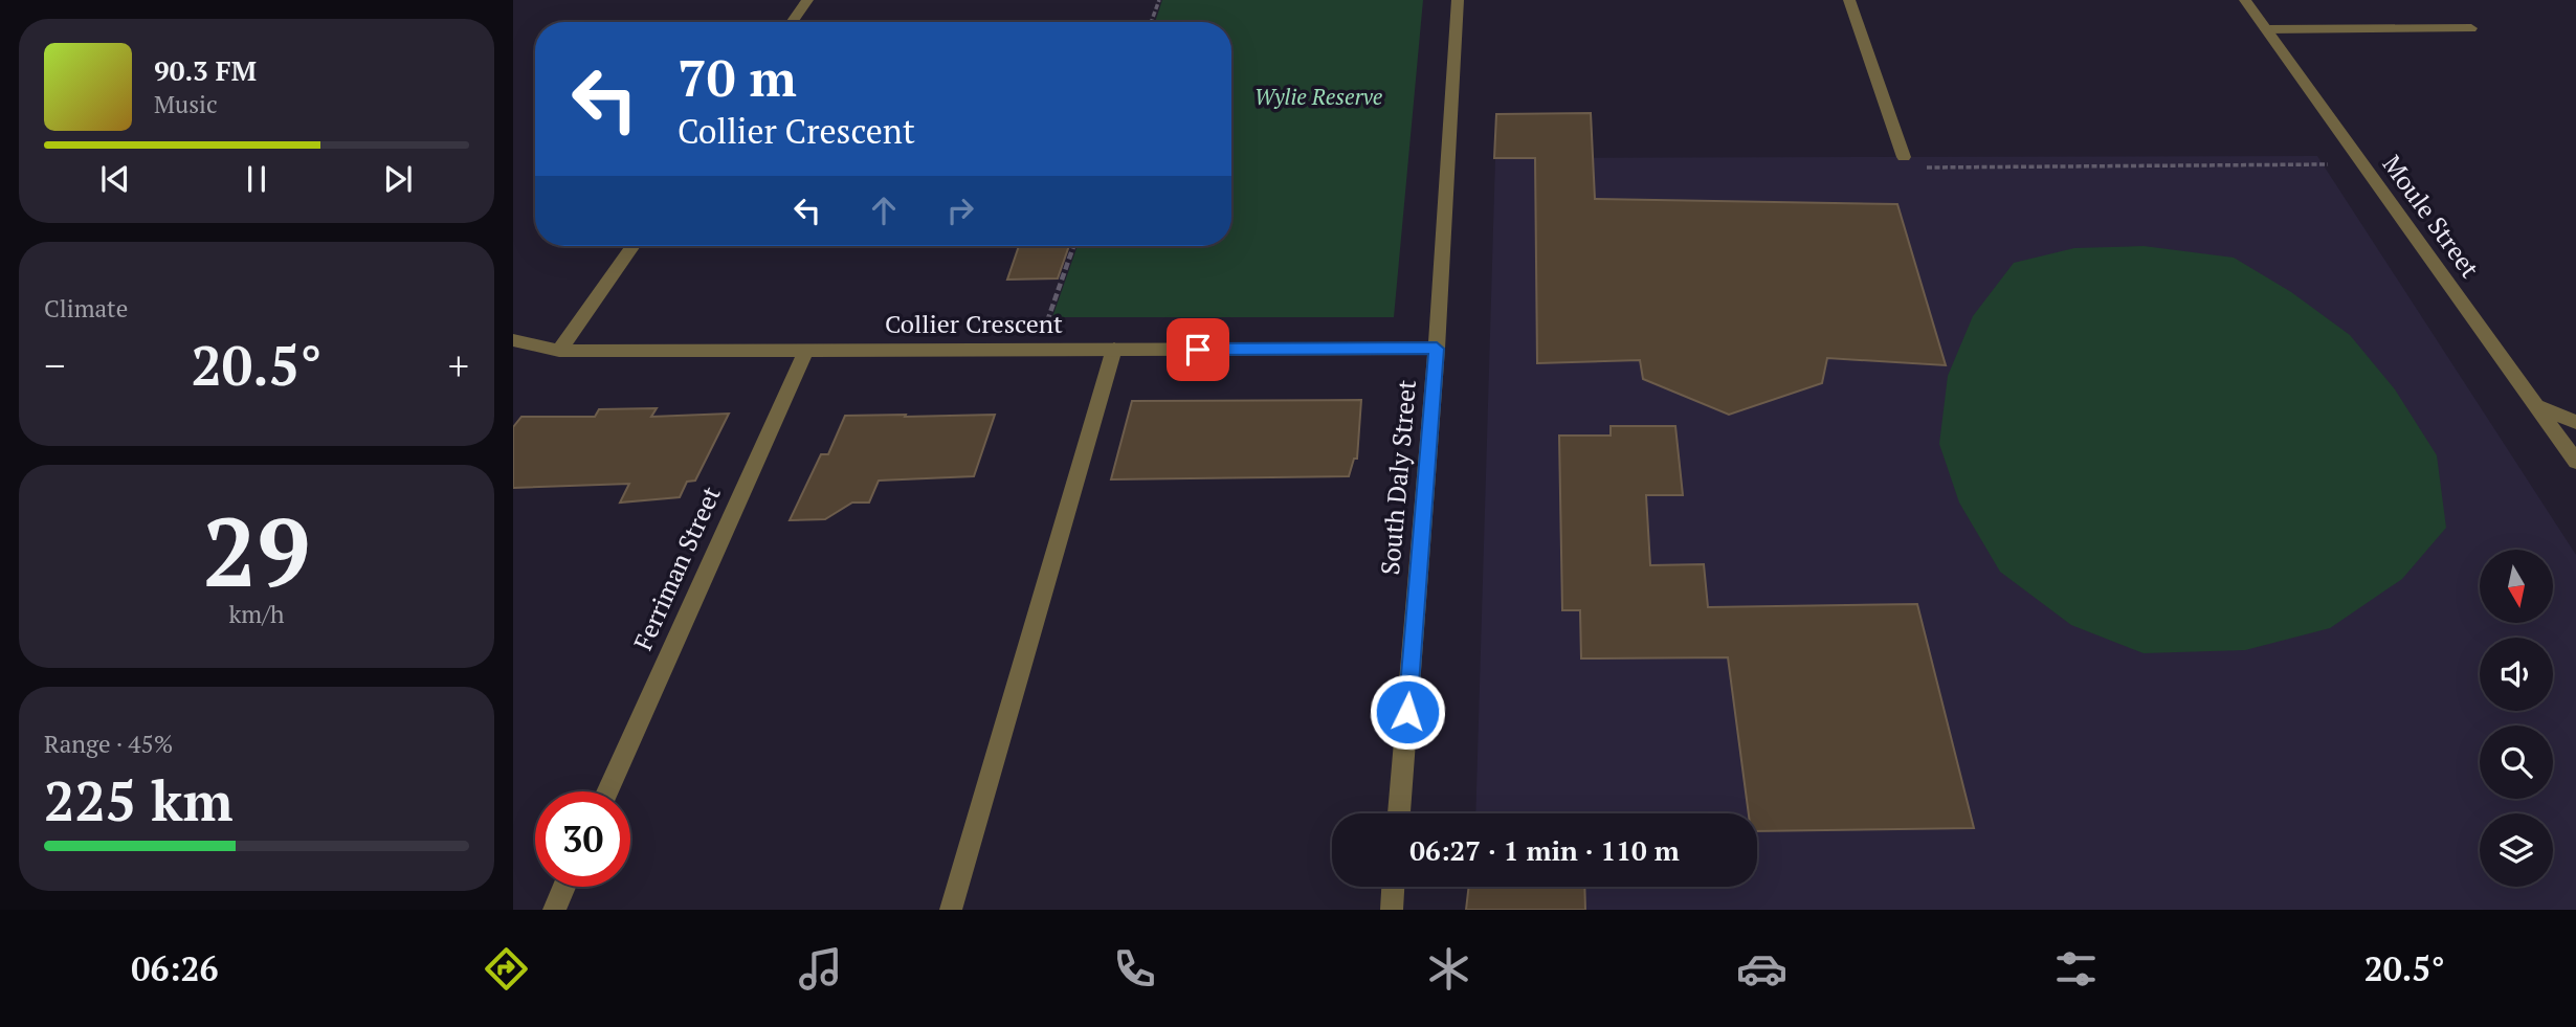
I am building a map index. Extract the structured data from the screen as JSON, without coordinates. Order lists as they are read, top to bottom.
{
  "streets": {
    "street": [
      "Moule Street",
      "Collier Crescent",
      "South Daly Street",
      "Ferriman Street"
    ]
  },
  "crossings": [
    ["Collier Crescent", "South Daly Street"],
    ["Collier Crescent", "Ferriman Street"]
  ],
  "parks": ["Wylie Reserve"],
  "north": "bottom",
  "page": {
    "turn": ["70 m", "Collier Crescent"],
    "song": ["90.3 FM", "Music"],
    "tile": [
      "Climate",
      ["29", "km/h"],
      ["Range · 45%", "225 km"]
    ],
    "heat": ["−", "20.5°", "+"],
    "limit": "30",
    "trip": "06:27 · 1 min · 110 m",
    "tabs": ["06:26", "20.5°"]
  }
}
